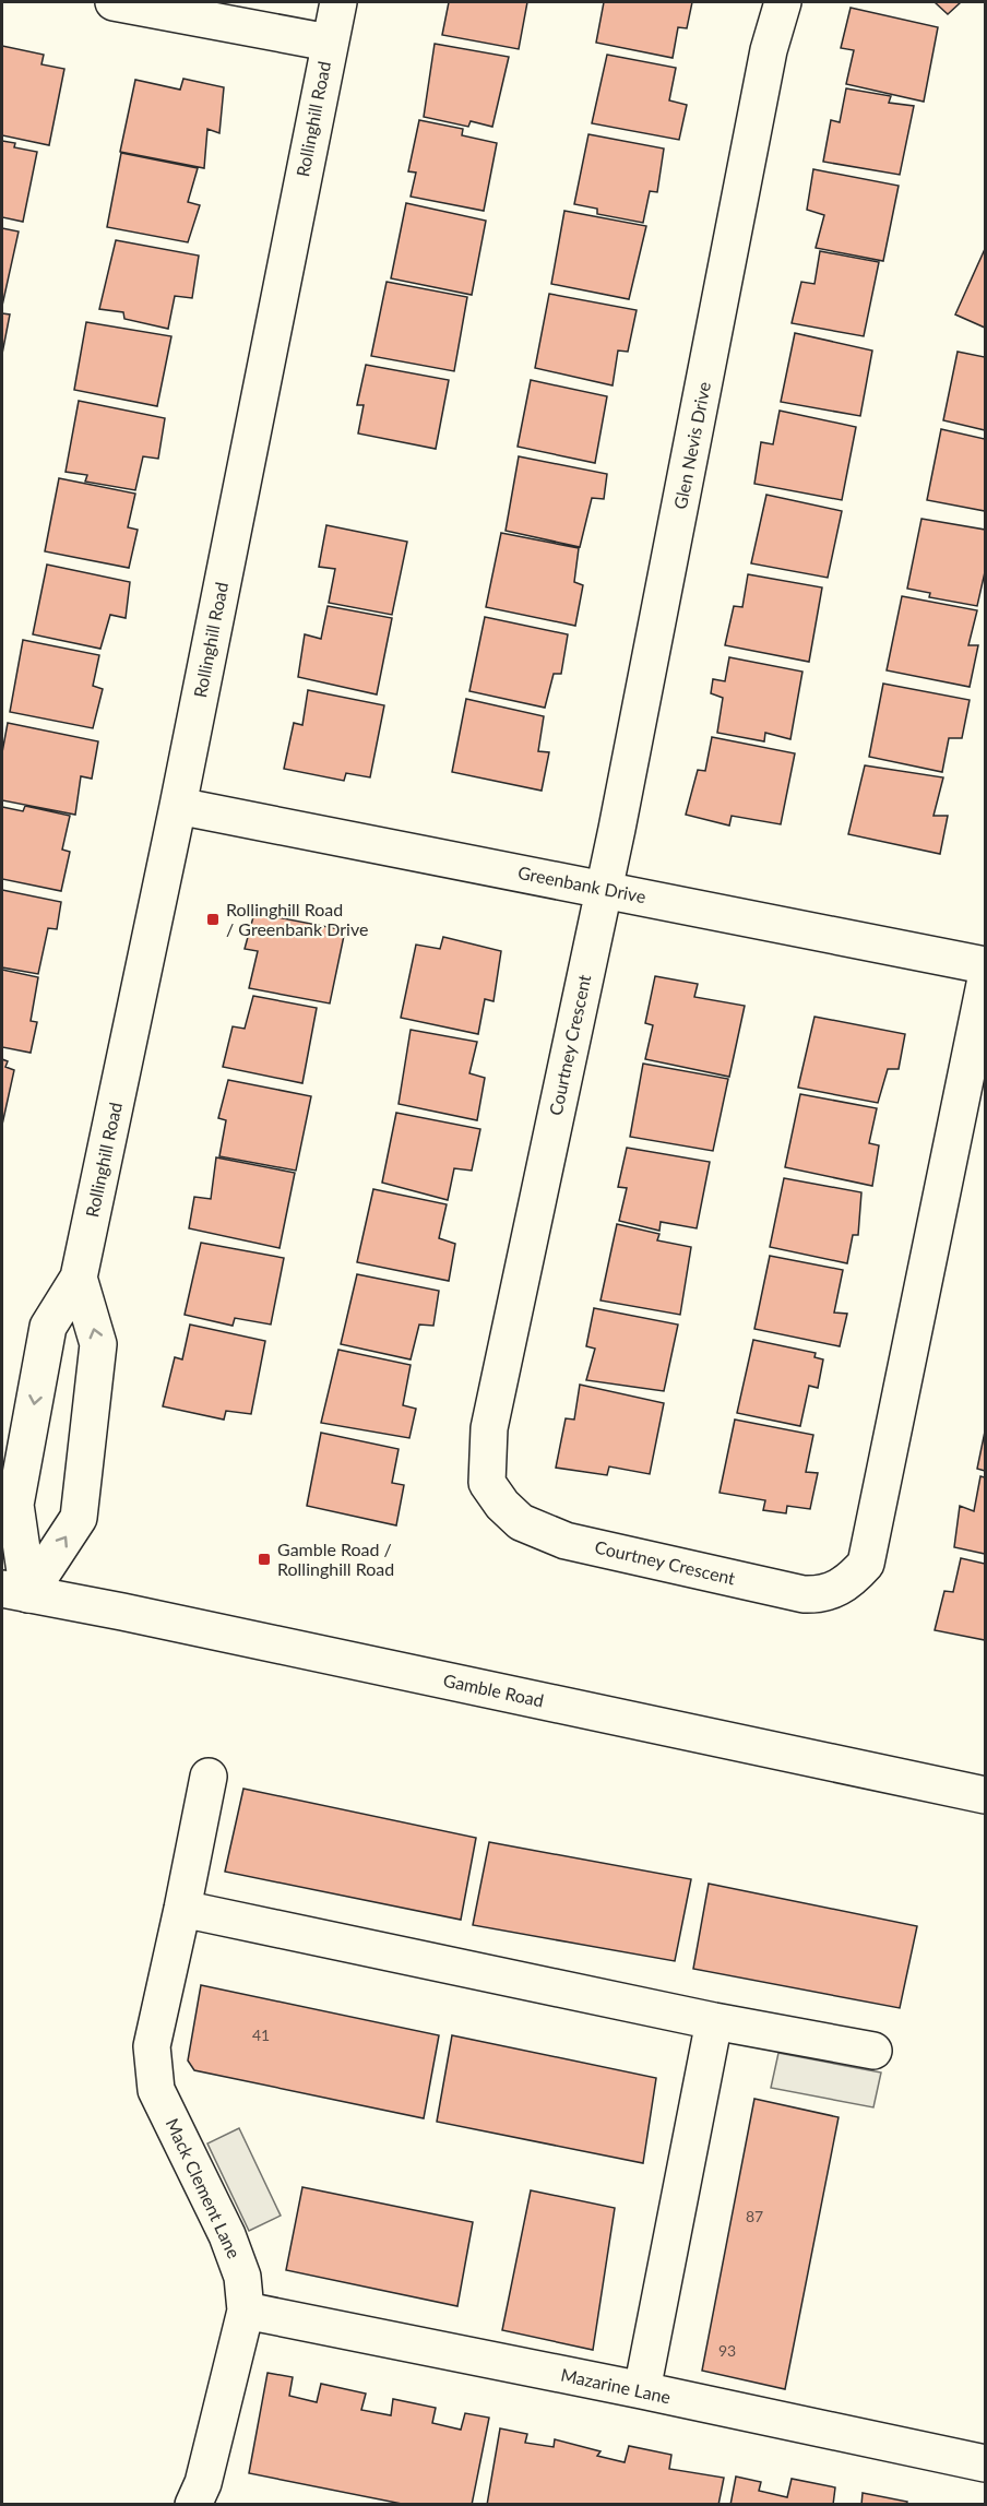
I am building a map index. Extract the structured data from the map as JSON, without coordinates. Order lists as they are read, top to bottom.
{
  "streets": {
    "street": [
      "Rollinghill Road",
      "Glen Nevis Drive",
      "Greenbank Drive",
      "Courtney Crescent",
      "Gamble Road",
      "Mack Clement Lane",
      "Mazarine Lane"
    ]
  },
  "crossings": [
    ["Rollinghill Road", "Greenbank Drive"],
    ["Rollinghill Road", "Gamble Road"],
    ["Glen Nevis Drive", "Greenbank Drive"],
    ["Glen Nevis Drive", "Courtney Crescent"],
    ["Greenbank Drive", "Courtney Crescent"],
    ["Mack Clement Lane", "Mazarine Lane"]
  ],
  "places": {
    "transit": ["Rollinghill Road / Greenbank Drive", "Gamble Road / Rollinghill Road"]
  },
  "house_numbers": ["41", "87", "93"]
}
